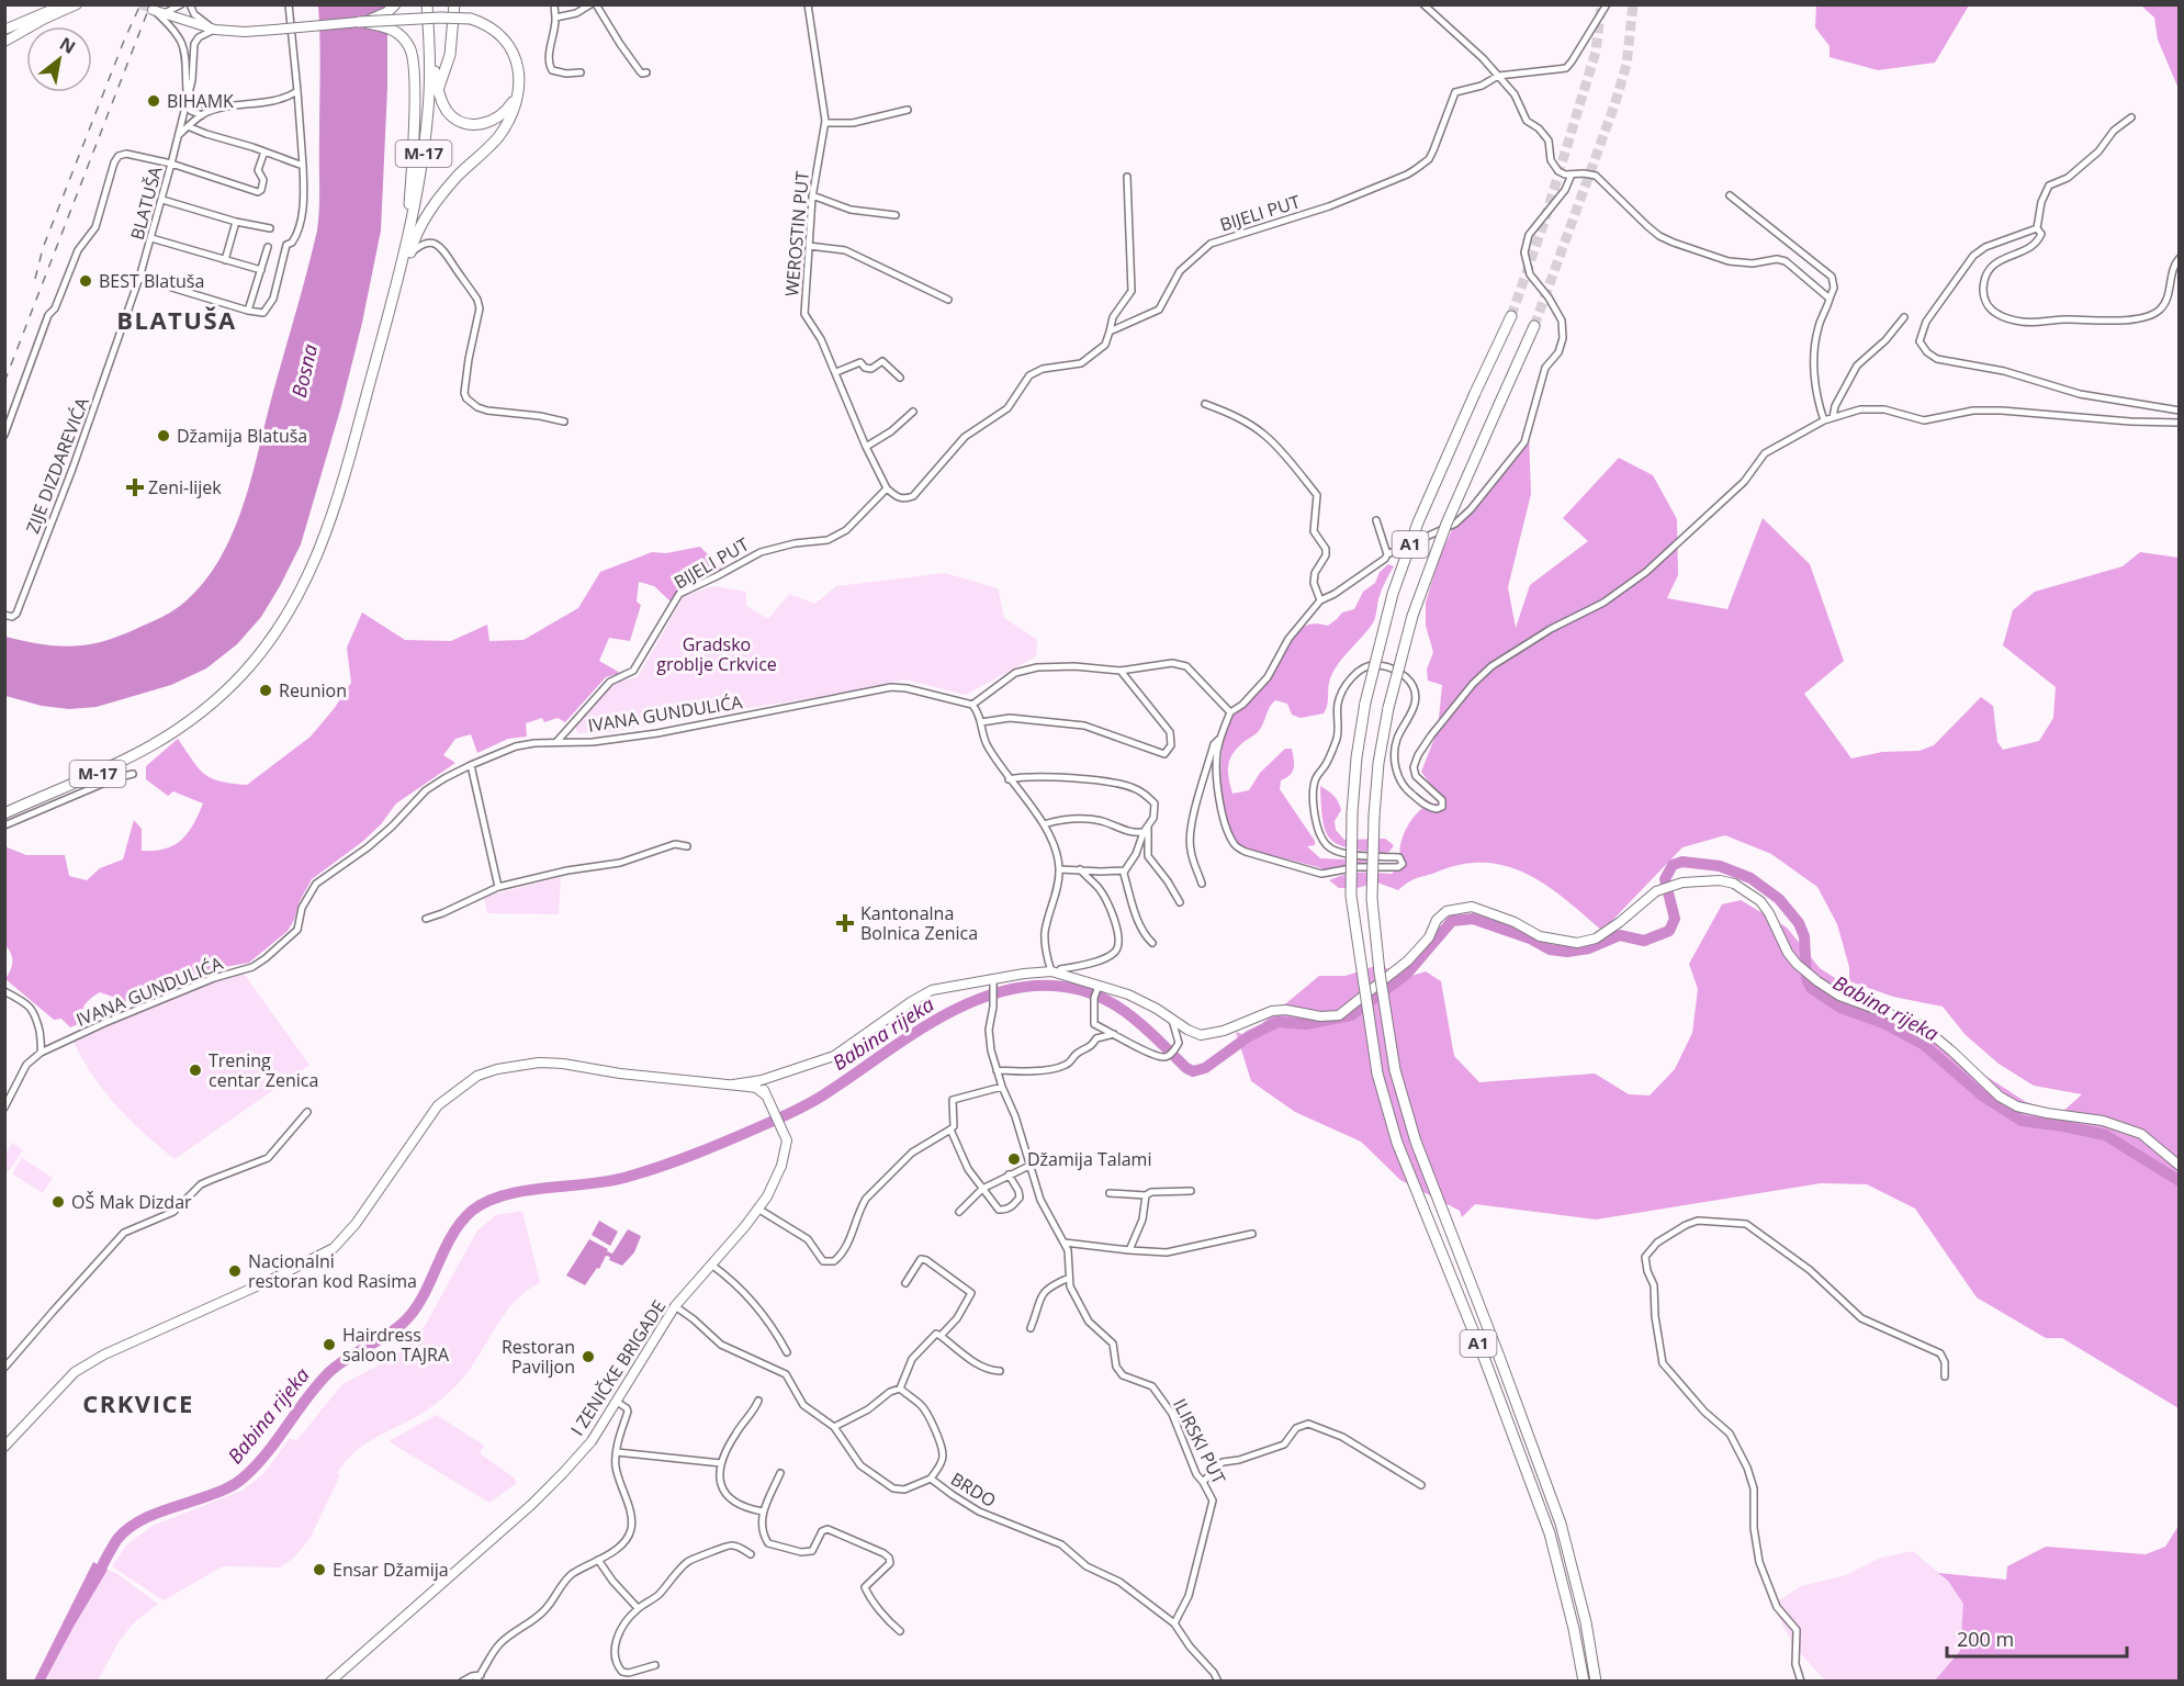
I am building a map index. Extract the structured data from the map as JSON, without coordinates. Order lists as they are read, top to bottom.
{
  "streets": {
    "highway": ["M-17", "A1"],
    "main road": ["I ZENIČKE BRIGADE"],
    "street": [
      "BLATUŠA",
      "BIJELI PUT",
      "WEROSTIN PUT",
      "ZIJE DIZDAREVIĆA",
      "IVANA GUNDULIĆA",
      "ILIRSKI PUT",
      "BRDO"
    ]
  },
  "crossings": [
    ["BLATUŠA", "ZIJE DIZDAREVIĆA"],
    ["BIJELI PUT", "WEROSTIN PUT"],
    ["BIJELI PUT", "IVANA GUNDULIĆA"],
    ["ILIRSKI PUT", "BRDO"]
  ],
  "districts": ["BLATUŠA", "CRKVICE"],
  "water": ["Bosna", "Babina rijeka"],
  "parks": ["Gradsko groblje Crkvice"],
  "places": {
    "other": [
      "BIHAMK",
      "BEST Blatuša",
      "Džamija Blatuša",
      "Reunion",
      "Trening centar Zenica",
      "Džamija Talami",
      "OŠ Mak Dizdar",
      "Nacionalni restoran kod Rasima",
      "Hairdress saloon TAJRA",
      "Restoran Paviljon",
      "Ensar Džamija"
    ],
    "health": ["Zeni-lijek", "Kantonalna Bolnica Zenica"]
  },
  "scale_bar": "200 m",
  "north": "top right"
}
